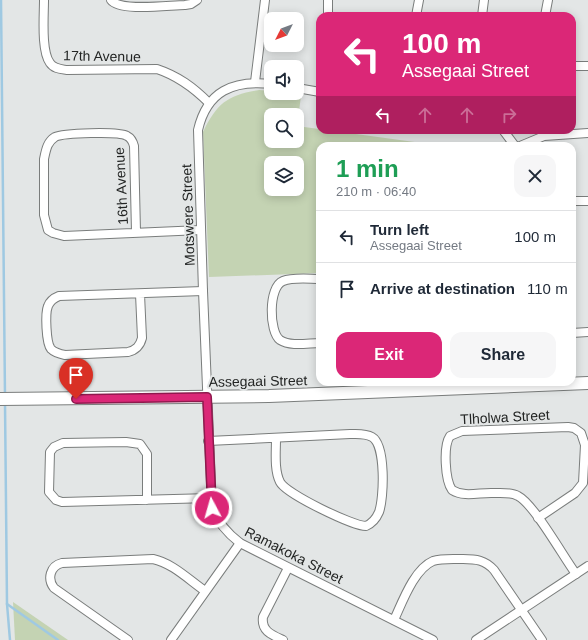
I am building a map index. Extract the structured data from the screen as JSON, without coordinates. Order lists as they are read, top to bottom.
{
  "streets": {
    "street": [
      "17th Avenue",
      "16th Avenue",
      "Motswere Street",
      "Assegaai Street",
      "Tlholwa Street",
      "Ramakoka Street"
    ]
  },
  "crossings": [
    ["17th Avenue", "Motswere Street"],
    ["16th Avenue", "Motswere Street"],
    ["Motswere Street", "Assegaai Street"],
    ["Motswere Street", "Ramakoka Street"],
    ["Assegaai Street", "Ramakoka Street"]
  ],
  "north": "bottom left",
  "page": {
    "turn": ["100 m", "Assegaai Street"],
    "heading": ["1 min", "210 m · 06:40"],
    "list": [
      {
        "name": "Turn left",
        "note": "Assegaai Street",
        "value": "100 m"
      },
      {
        "name": "Arrive at destination",
        "value": "110 m"
      }
    ],
    "buttons": ["Exit", "Share"]
  }
}
